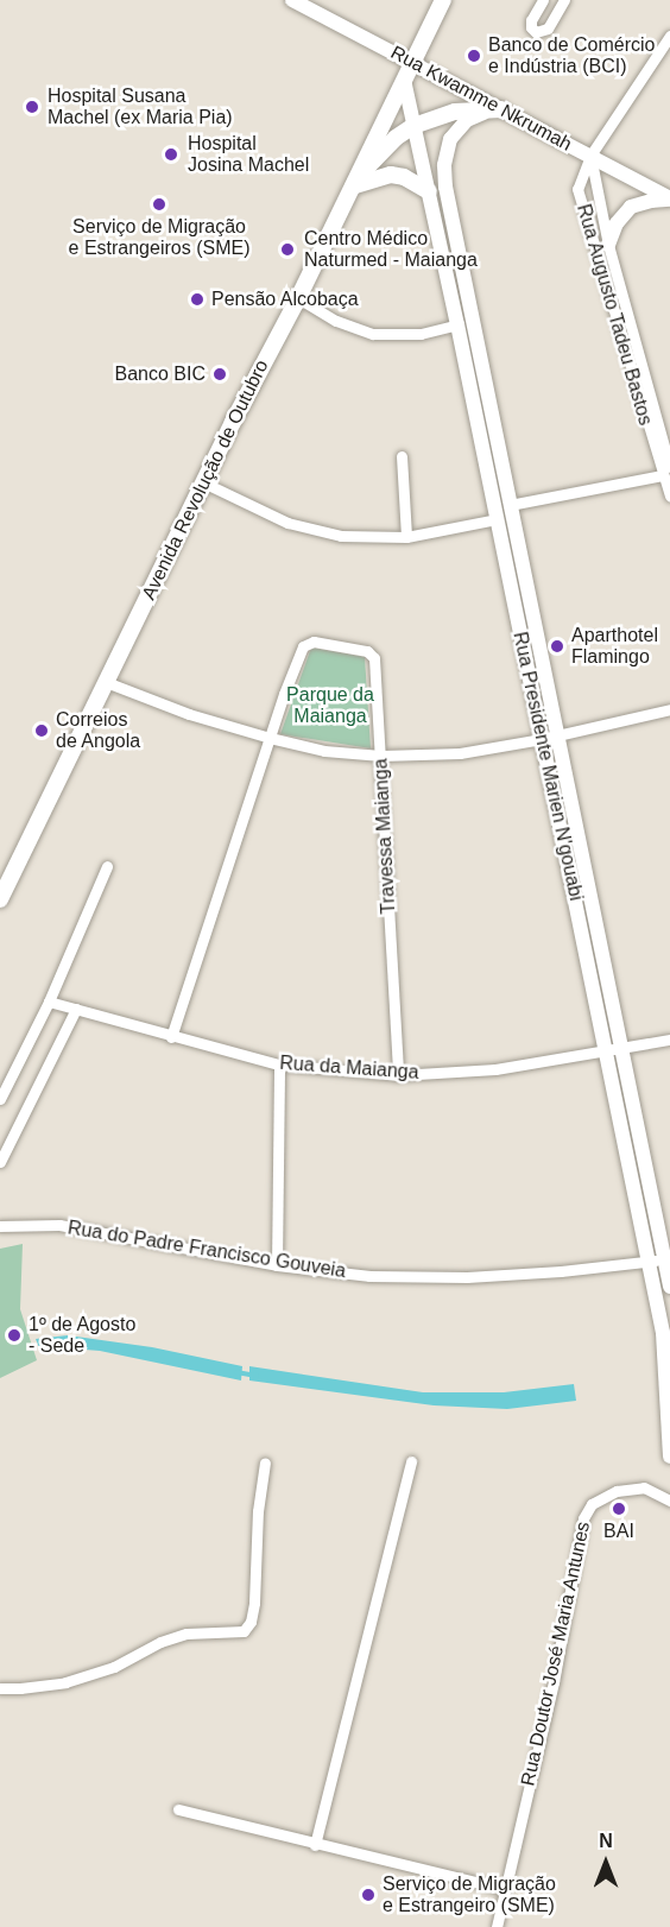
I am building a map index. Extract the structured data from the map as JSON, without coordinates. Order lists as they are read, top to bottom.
{
  "streets": {
    "main road": ["Avenida Revolução de Outubro"],
    "street": [
      "Rua Kwamme Nkrumah",
      "Rua Augusto Tadeu Bastos",
      "Rua Presidente Marien N'gouabi",
      "Travessa Maianga",
      "Rua da Maianga",
      "Rua do Padre Francisco Gouveia",
      "Rua Doutor José Maria Antunes"
    ]
  },
  "crossings": [
    ["Rua Kwamme Nkrumah", "Rua Augusto Tadeu Bastos"],
    ["Rua Kwamme Nkrumah", "Avenida Revolução de Outubro"],
    ["Rua Kwamme Nkrumah", "Rua Presidente Marien N'gouabi"],
    ["Avenida Revolução de Outubro", "Rua Presidente Marien N'gouabi"],
    ["Rua Presidente Marien N'gouabi", "Rua da Maianga"],
    ["Rua Presidente Marien N'gouabi", "Rua do Padre Francisco Gouveia"],
    ["Travessa Maianga", "Rua da Maianga"]
  ],
  "parks": ["Parque da Maianga"],
  "places": [
    "Banco de Comércio e Indústria (BCI)",
    "Hospital Susana Machel (ex Maria Pia)",
    "Hospital Josina Machel",
    "Serviço de Migração e Estrangeiros (SME)",
    "Centro Médico Naturmed - Maianga",
    "Pensão Alcobaça",
    "Banco BIC",
    "Aparthotel Flamingo",
    "Correios de Angola",
    "1º de Agosto - Sede",
    "BAI",
    "Serviço de Migração e Estrangeiro (SME)"
  ],
  "north": "top"
}
